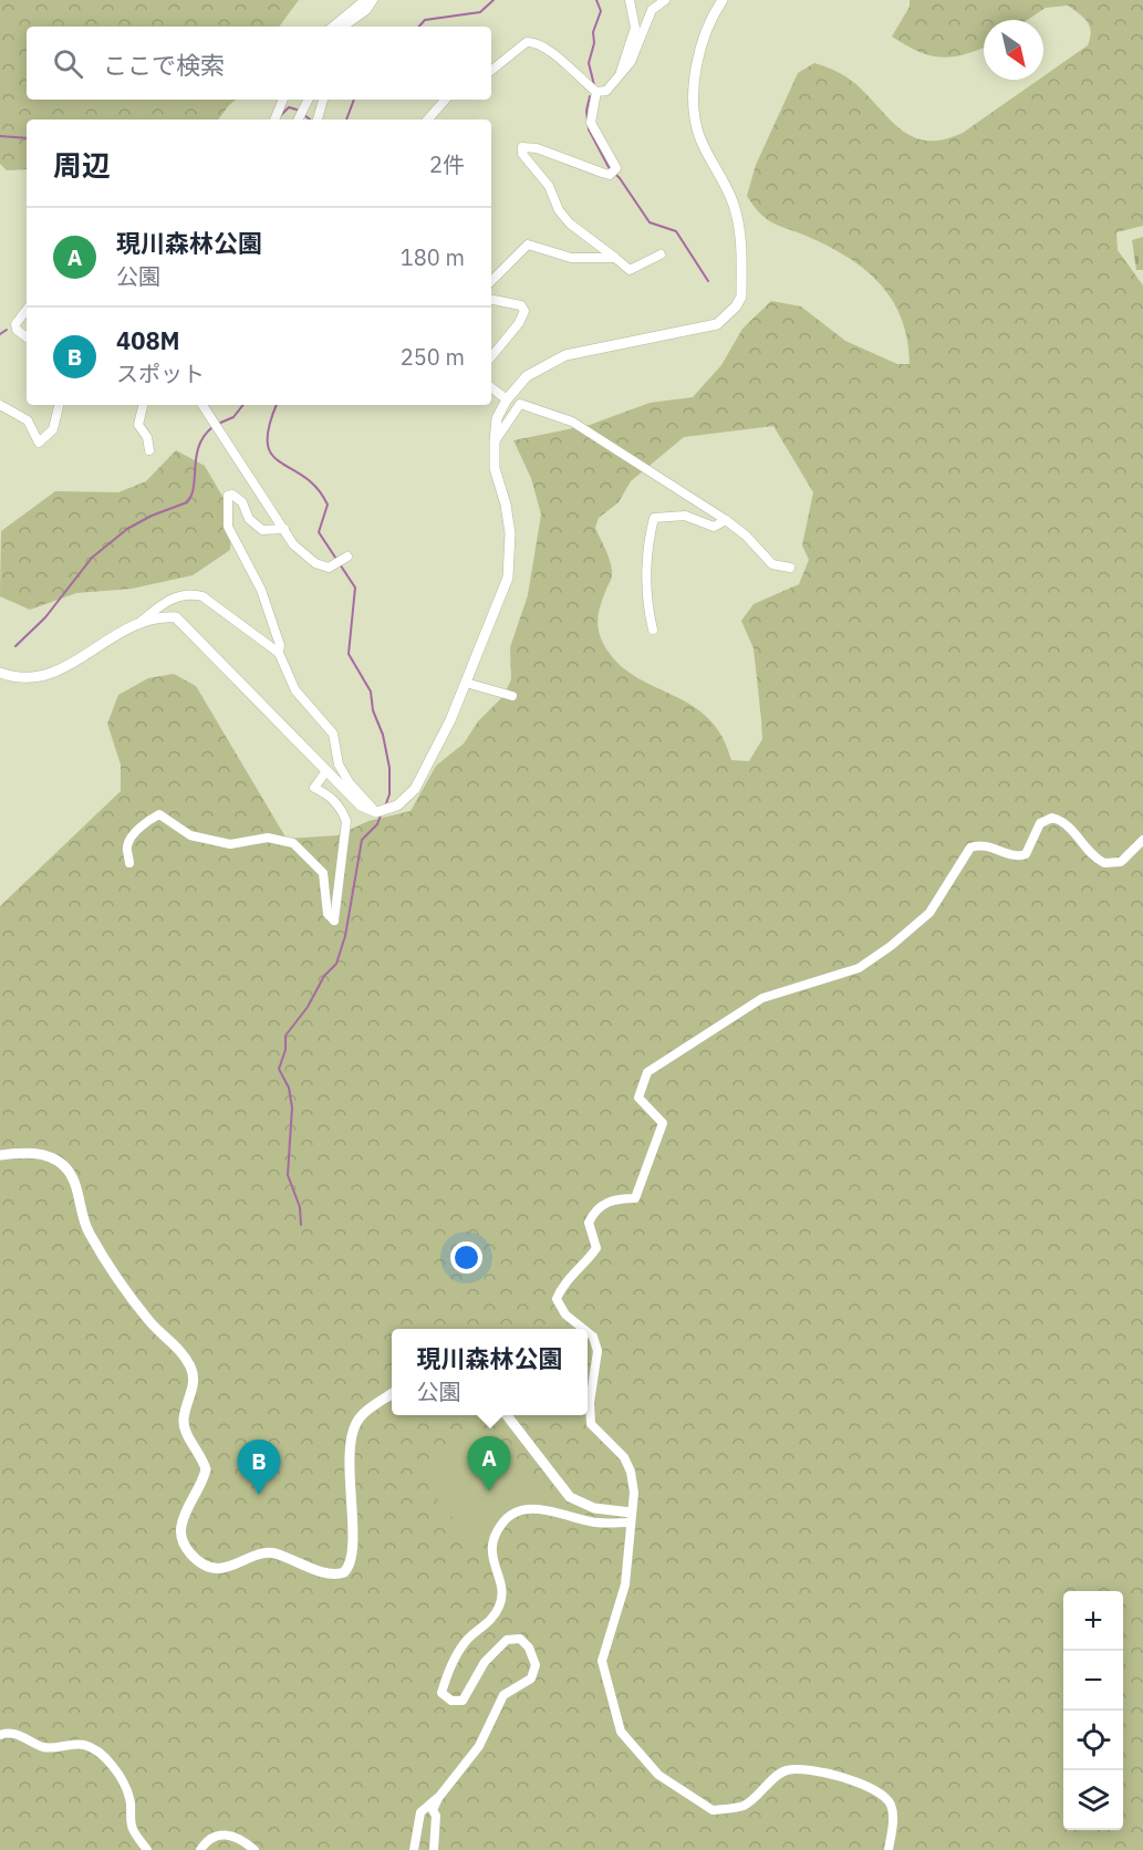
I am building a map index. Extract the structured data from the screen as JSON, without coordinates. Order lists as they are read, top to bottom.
{
  "north": "bottom right",
  "page": {
    "search": "ここで検索",
    "heading": ["周辺", "2件"],
    "list": [
      {
        "mark": "A",
        "name": "現川森林公園",
        "note": "公園",
        "value": "180 m"
      },
      {
        "mark": "B",
        "name": "408M",
        "note": "スポット",
        "value": "250 m"
      }
    ],
    "popup": ["現川森林公園", "公園"],
    "pins": ["A", "B"],
    "map_buttons": ["+", "−"]
  }
}
